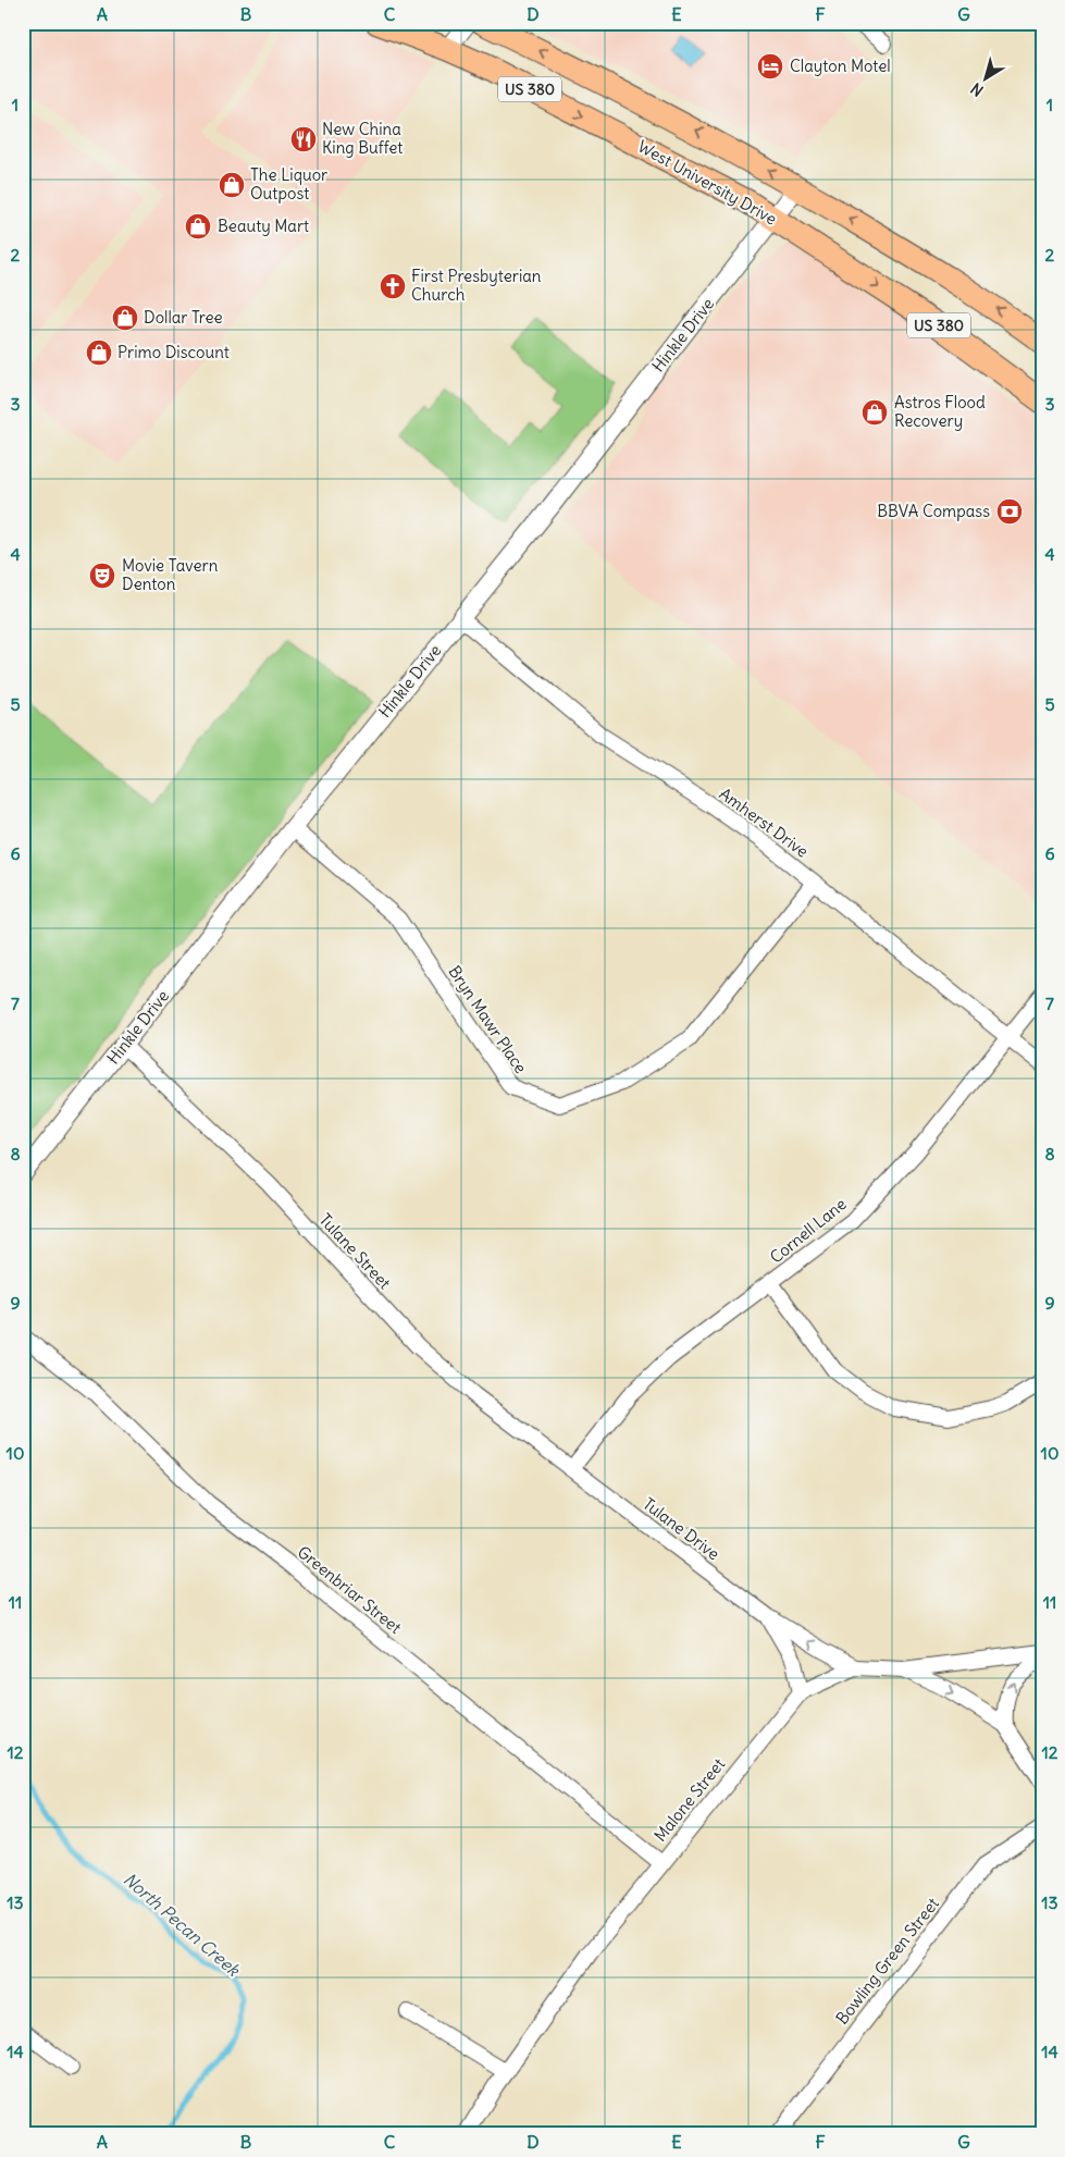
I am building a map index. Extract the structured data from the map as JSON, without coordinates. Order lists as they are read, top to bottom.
{
  "streets": {
    "main road": ["US 380", "West University Drive"],
    "street": [
      "Hinkle Drive",
      "Amherst Drive",
      "Bryn Mawr Place",
      "Cornell Lane",
      "Tulane Street",
      "Tulane Drive",
      "Greenbriar Street",
      "Malone Street",
      "Bowling Green Street"
    ]
  },
  "crossings": [
    ["US 380", "Hinkle Drive"],
    ["West University Drive", "Hinkle Drive"],
    ["Hinkle Drive", "Amherst Drive"],
    ["Hinkle Drive", "Bryn Mawr Place"],
    ["Hinkle Drive", "Tulane Street"],
    ["Amherst Drive", "Bryn Mawr Place"],
    ["Amherst Drive", "Cornell Lane"],
    ["Cornell Lane", "Tulane Street"],
    ["Cornell Lane", "Tulane Drive"],
    ["Tulane Street", "Tulane Drive"],
    ["Tulane Drive", "Malone Street"],
    ["Greenbriar Street", "Malone Street"]
  ],
  "water": ["North Pecan Creek"],
  "places": {
    "hotel": ["Clayton Motel"],
    "restaurant": ["New China King Buffet"],
    "shop": [
      "The Liquor Outpost",
      "Beauty Mart",
      "Dollar Tree",
      "Primo Discount",
      "Astros Flood Recovery"
    ],
    "church": ["First Presbyterian Church"],
    "bank": ["BBVA Compass"],
    "theatre": ["Movie Tavern Denton"]
  },
  "north": "bottom left",
  "grid": {
    "columns": [
      "A",
      "B",
      "C",
      "D",
      "E",
      "F",
      "G"
    ],
    "rows": [
      "1",
      "2",
      "3",
      "4",
      "5",
      "6",
      "7",
      "8",
      "9",
      "10",
      "11",
      "12",
      "13",
      "14"
    ]
  }
}
